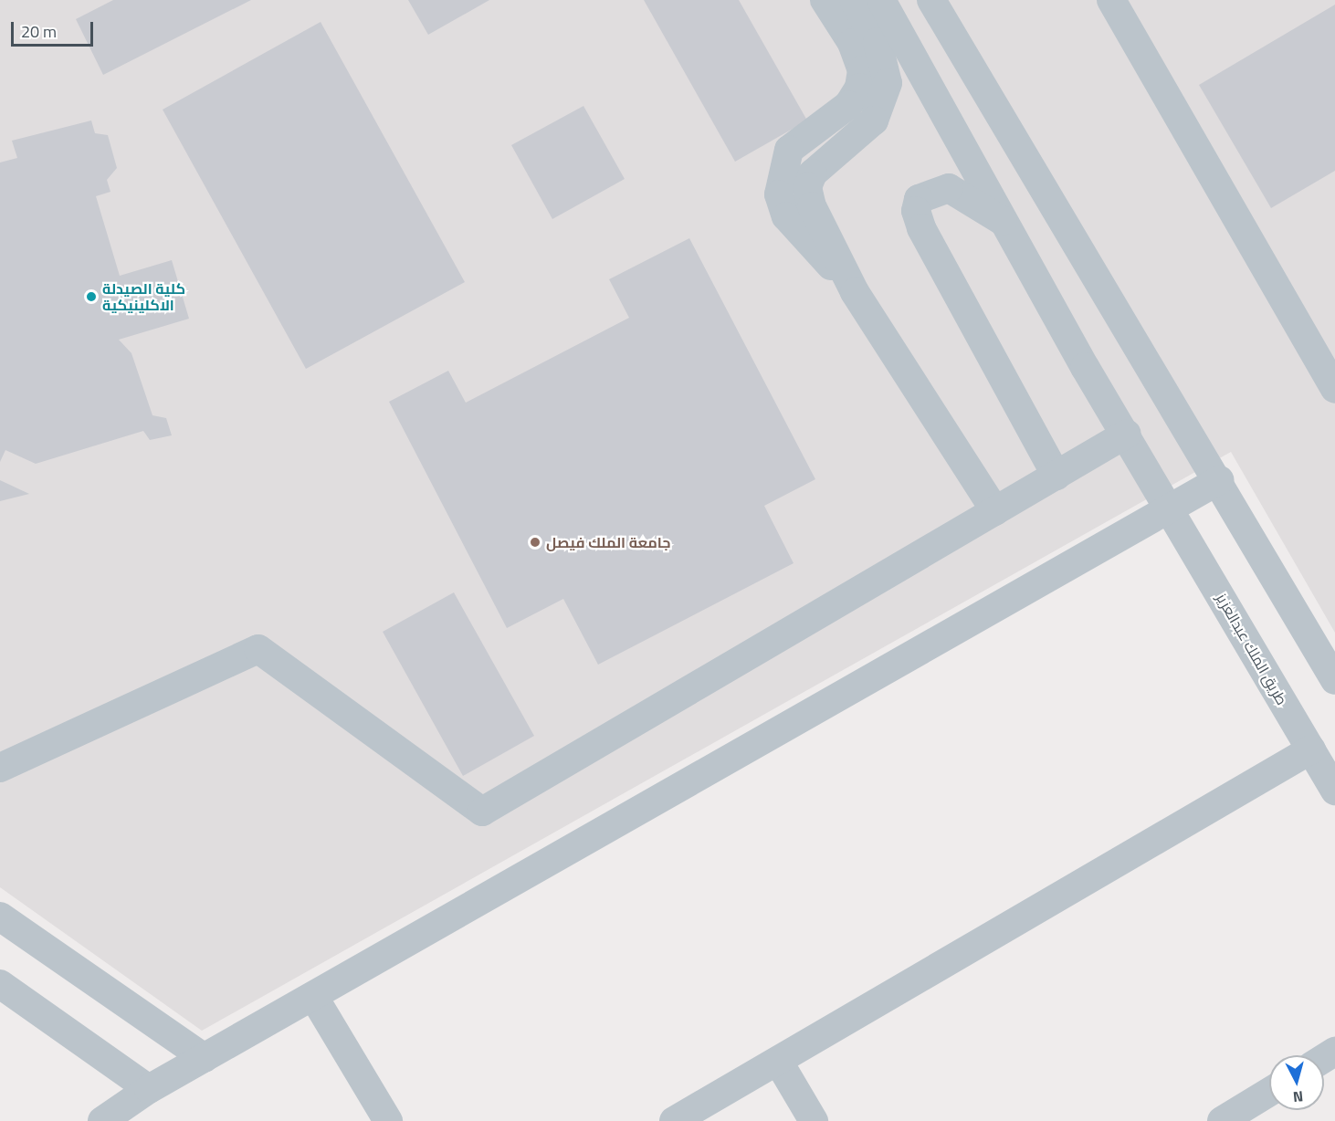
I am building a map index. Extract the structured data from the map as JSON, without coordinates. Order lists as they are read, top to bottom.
{
  "streets": {
    "street": ["طريق الملك عبدالعزيز"]
  },
  "places": ["كلية الصيدلة الاكلينيكية", "جامعة الملك فيصل"],
  "scale_bar": "20 m",
  "north": "bottom"
}
